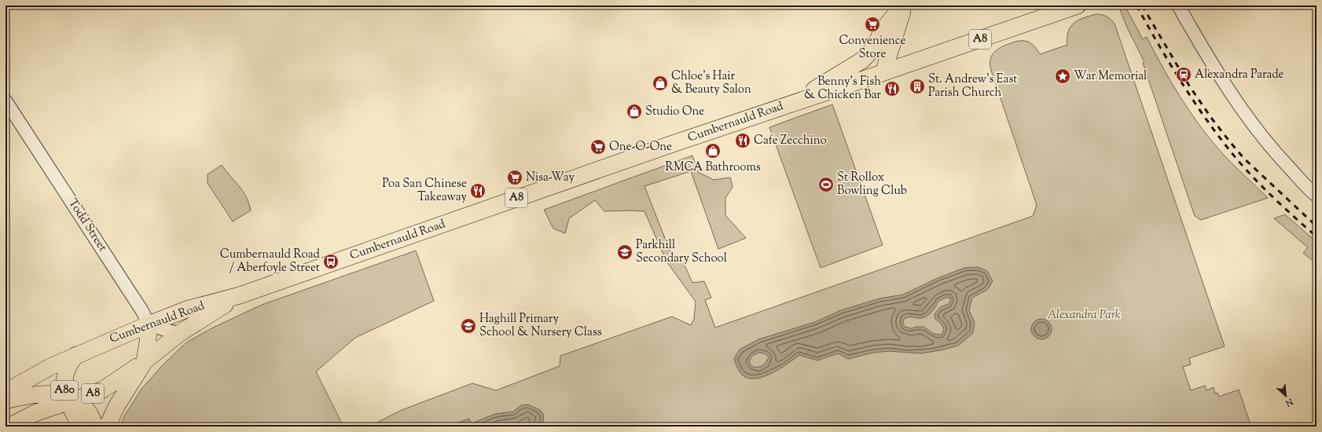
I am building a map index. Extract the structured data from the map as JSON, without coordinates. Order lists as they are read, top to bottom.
{
  "streets": {
    "main road": ["A8", "Cumbernauld Road", "A80"],
    "street": ["Todd Street"]
  },
  "crossings": [
    ["A8", "Cumbernauld Road"],
    ["A8", "A80"],
    ["Cumbernauld Road", "Todd Street"],
    ["Cumbernauld Road", "A80"]
  ],
  "parks": ["Alexandra Park"],
  "places": {
    "supermarket": ["Convenience Store", "One-O-One", "Nisa-Way"],
    "station": ["Alexandra Parade"],
    "place": ["War Memorial"],
    "shop": ["Chloe's Hair & Beauty Salon", "Studio One", "RMCA Bathrooms"],
    "building": ["St. Andrew's East Parish Church"],
    "restaurant": ["Benny's Fish & Chicken Bar", "Cafe Zecchino", "Poa San Chinese Takeaway"],
    "sports": ["St Rollox Bowling Club"],
    "school or university": ["Parkhill Secondary School", "Haghill Primary School & Nursery Class"],
    "bus stop": ["Cumbernauld Road / Aberfoyle Street"]
  },
  "north": "bottom right"
}
